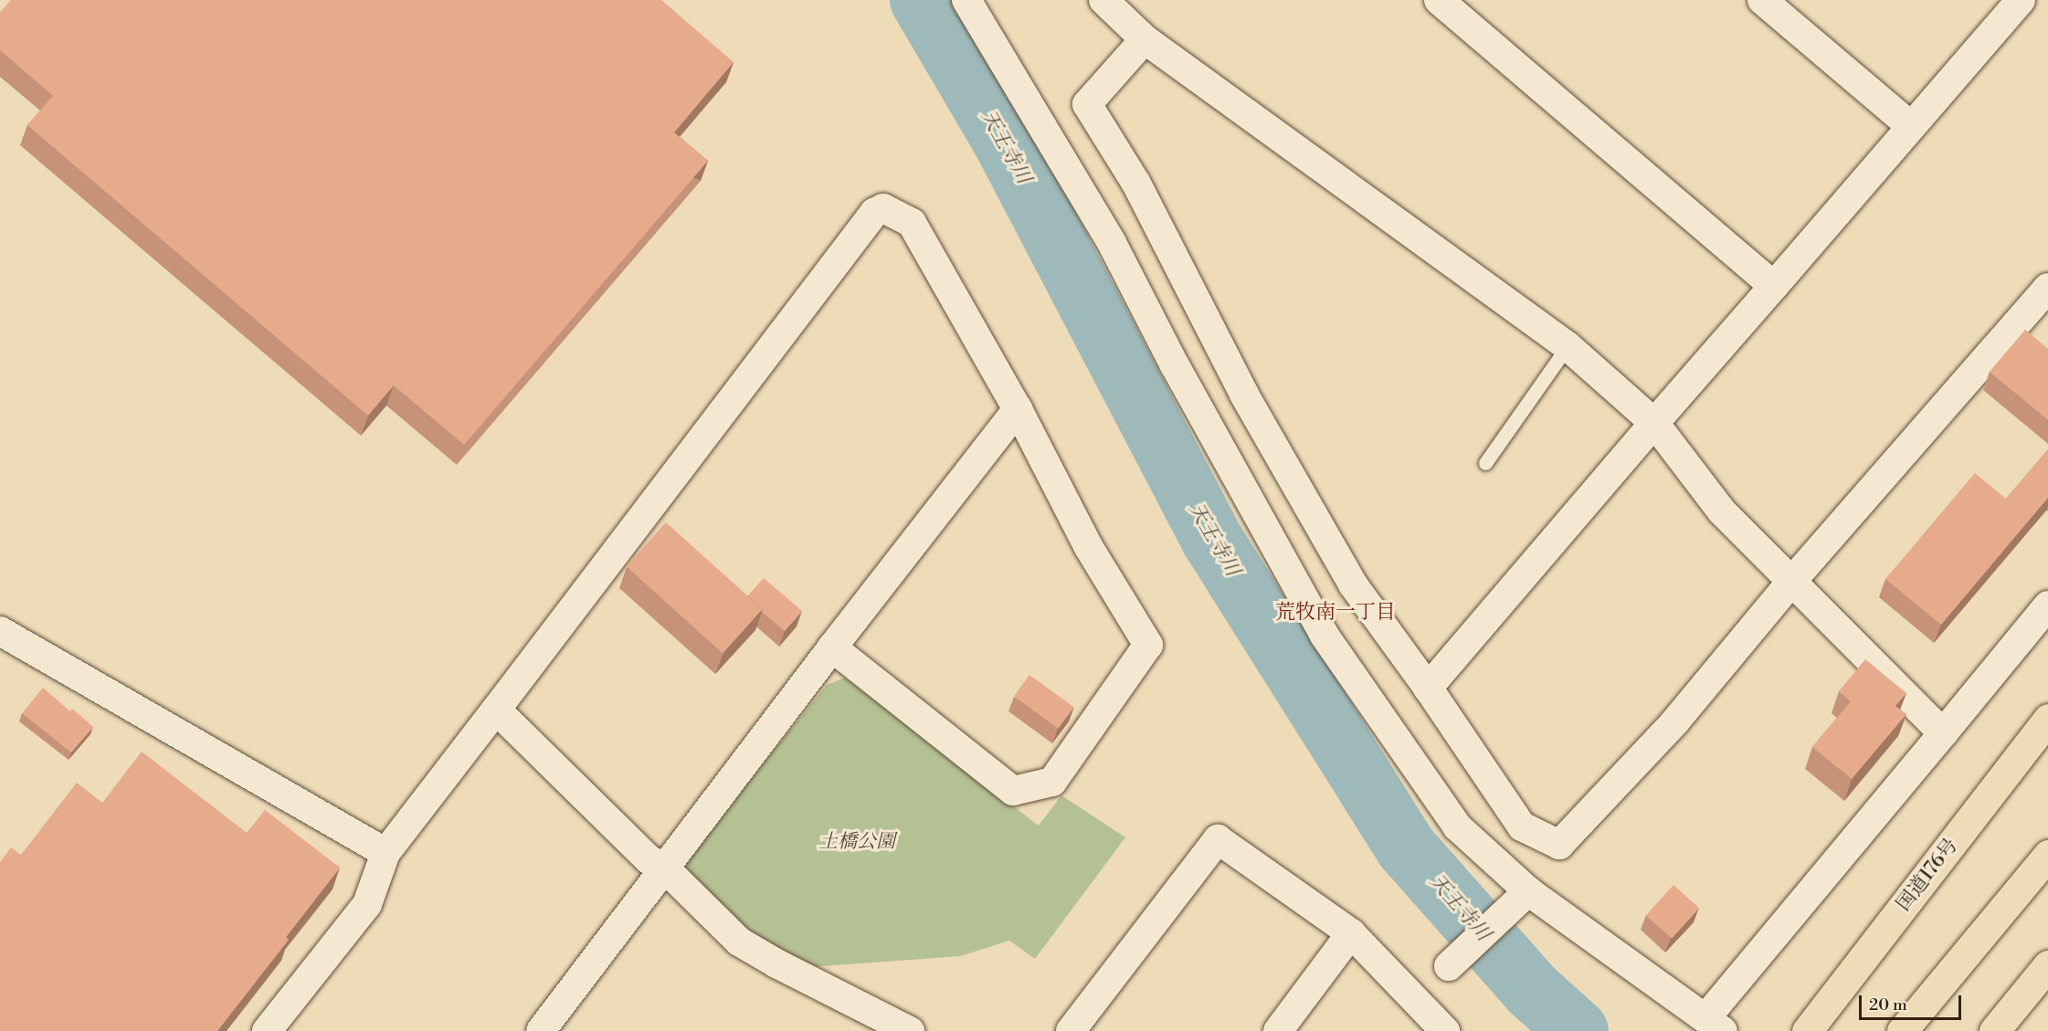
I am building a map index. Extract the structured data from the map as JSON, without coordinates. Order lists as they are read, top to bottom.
{
  "streets": {
    "highway": ["国道176号"]
  },
  "districts": ["荒牧南一丁目"],
  "water": ["天王寺川"],
  "parks": ["土橋公園"],
  "scale_bar": "20 m"
}
